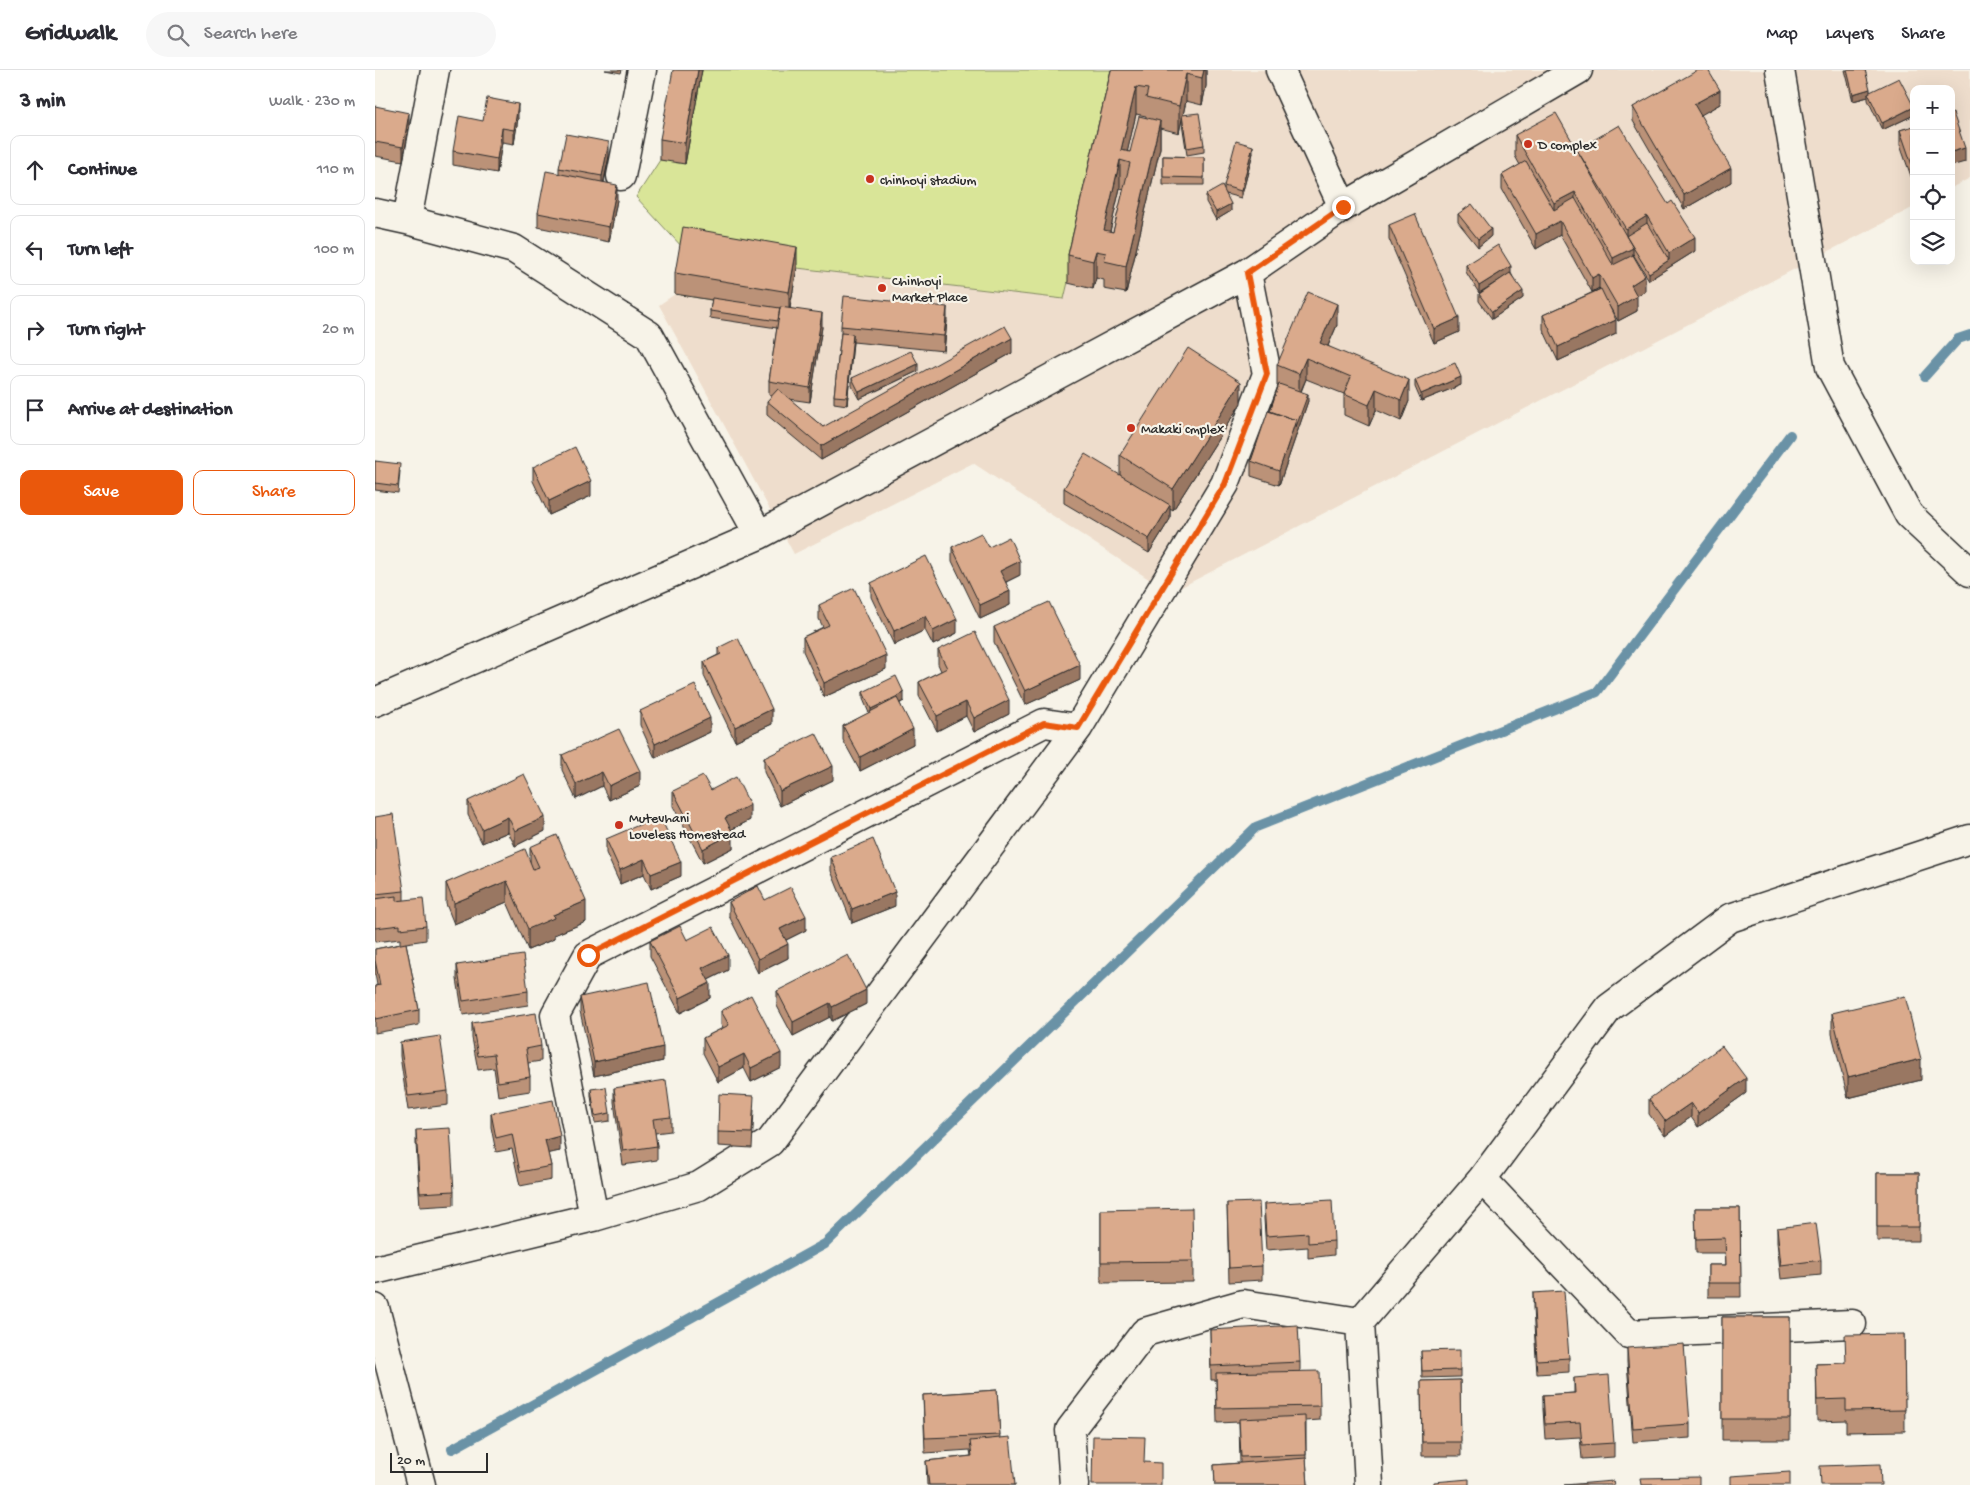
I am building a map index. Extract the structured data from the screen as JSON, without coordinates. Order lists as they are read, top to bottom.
{
  "places": [
    "D complex",
    "chinhoyi stadium",
    "Chinhoyi Market Place",
    "Makaki cmplex",
    "Mutevhani Loveless Homestead"
  ],
  "scale_bar": "20 m",
  "page": {
    "header": "Gridwalk",
    "search": "Search here",
    "nav": ["Map", "Layers", "Share"],
    "heading": ["3 min", "Walk · 230 m"],
    "map_buttons": ["+", "−"],
    "list": [
      ["Continue", "110 m"],
      ["Turn left", "100 m"],
      ["Turn right", "20 m"],
      "Arrive at destination"
    ],
    "buttons": ["Save", "Share"],
    "scale": "20 m"
  }
}
